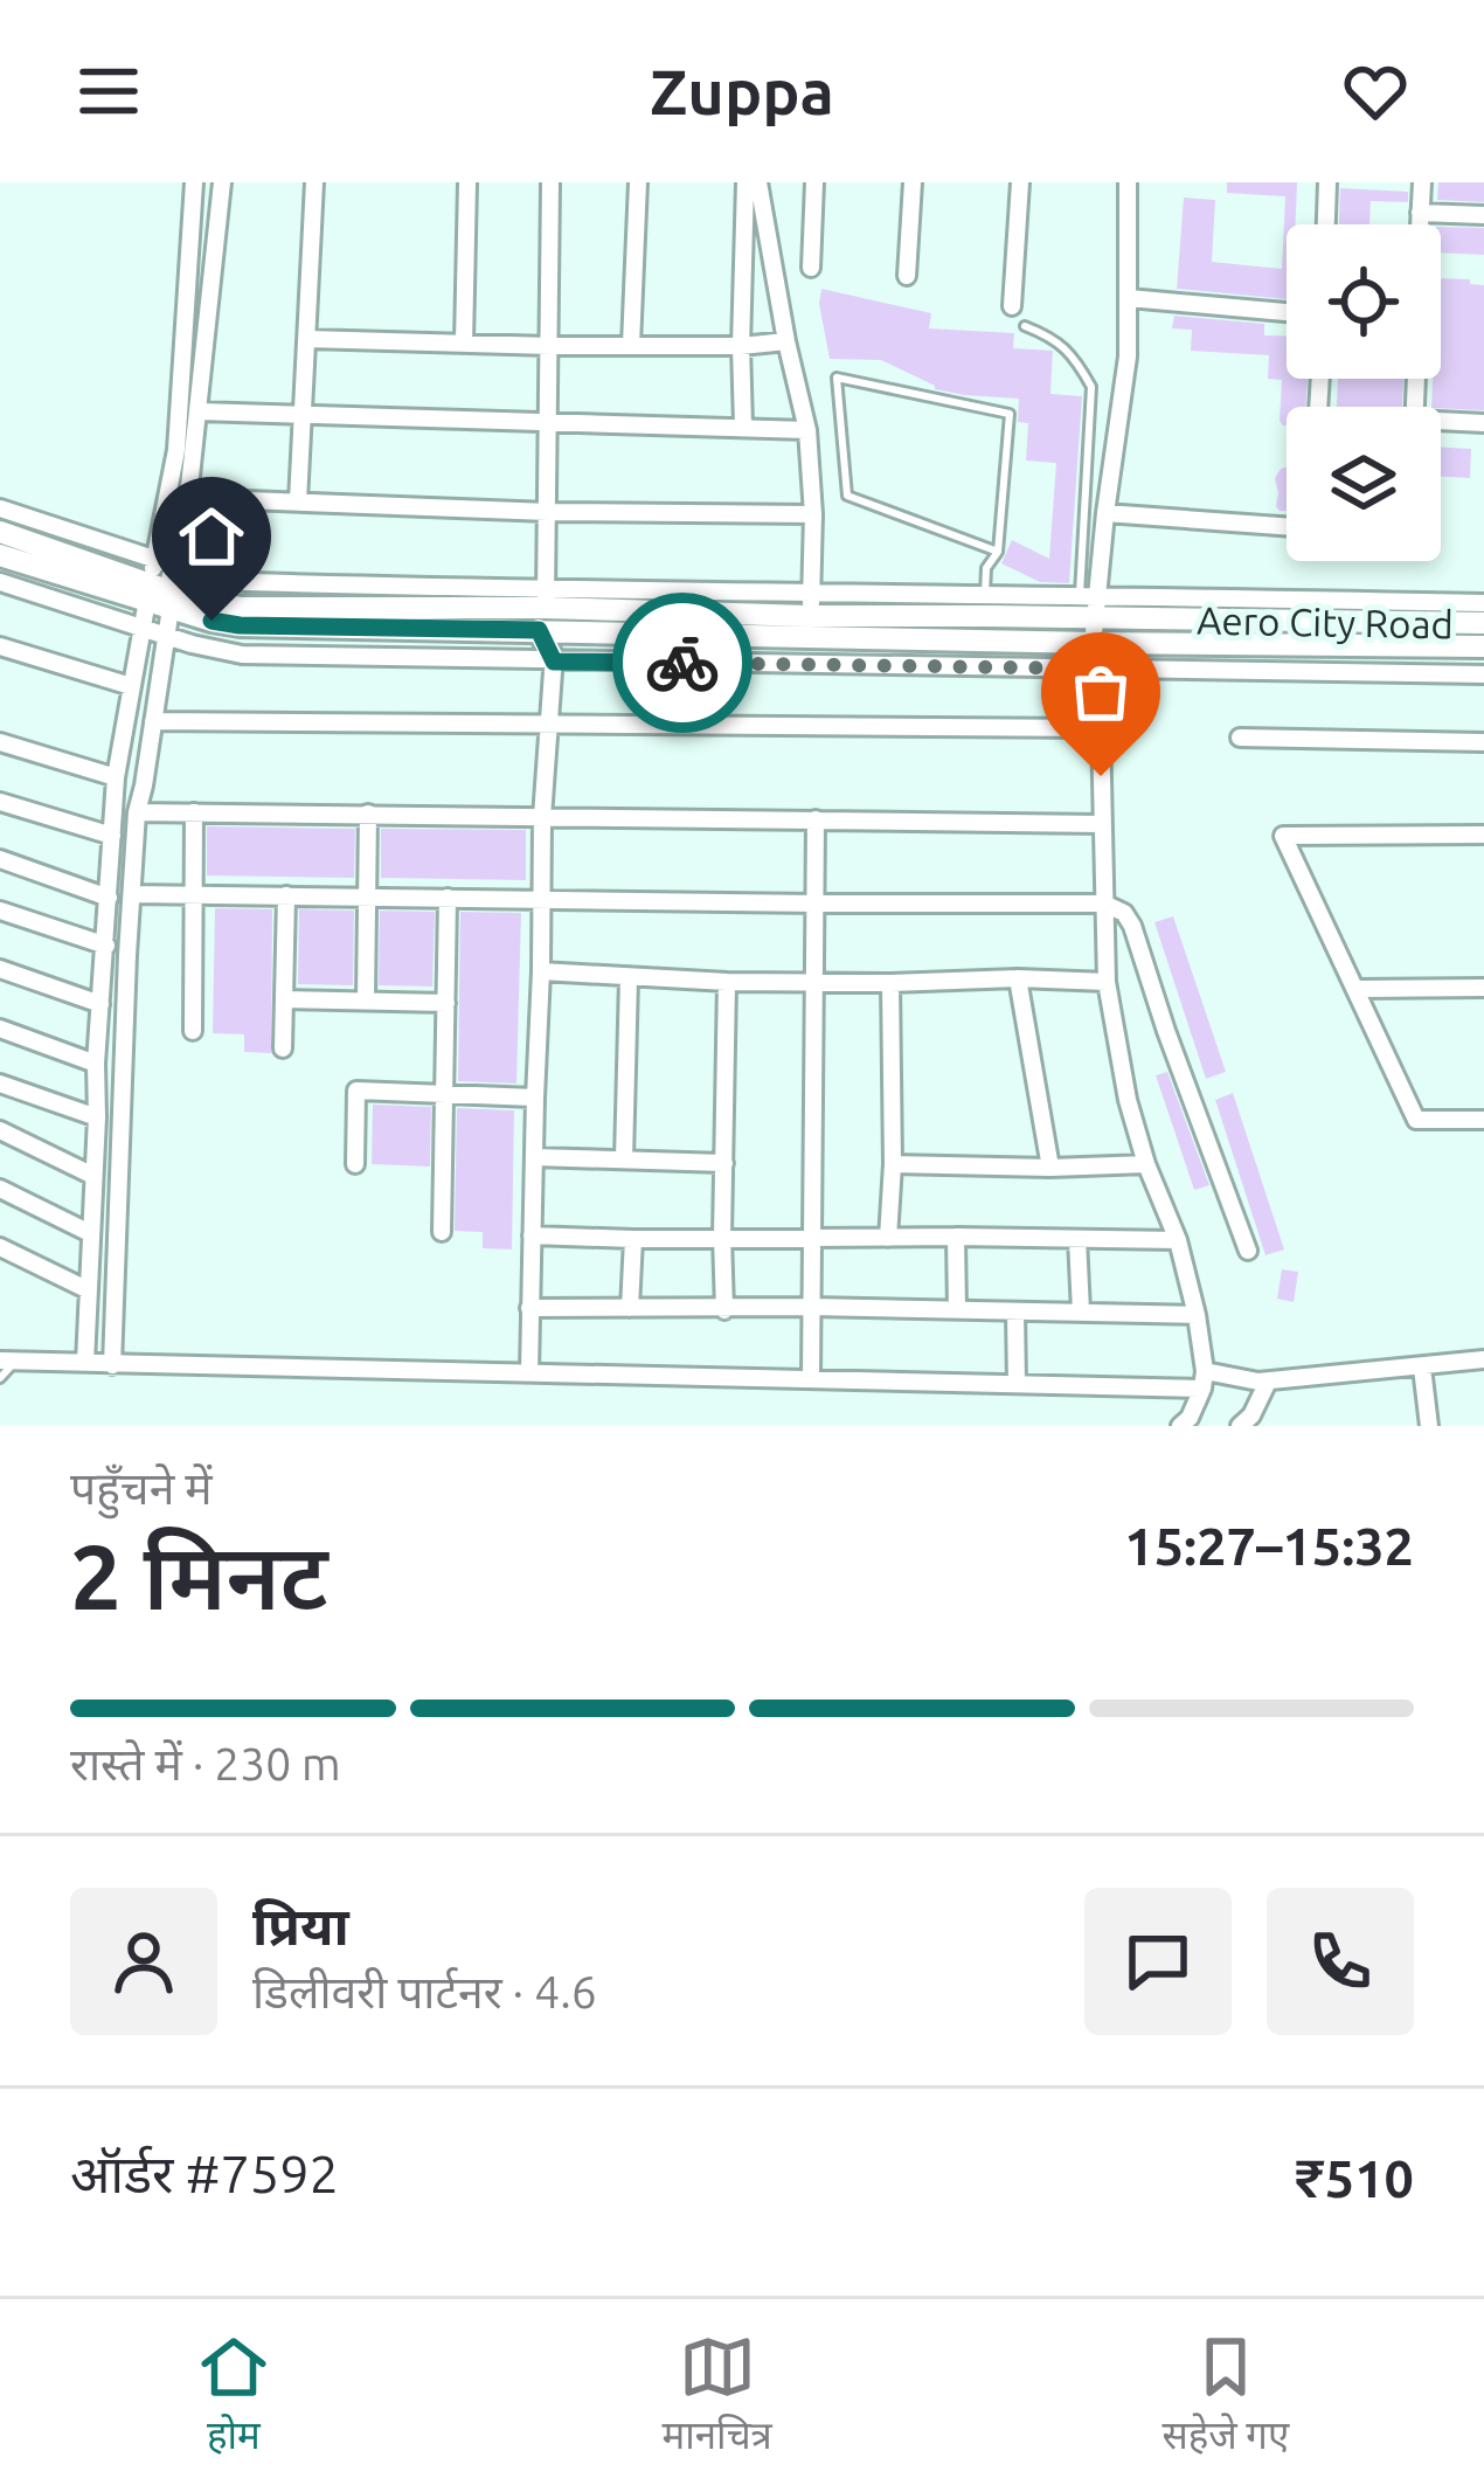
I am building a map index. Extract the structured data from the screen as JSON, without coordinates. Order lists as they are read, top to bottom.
{
  "streets": {
    "street": ["Aero City Road"]
  },
  "page": {
    "header": "Zuppa",
    "heading": ["2 मिनट", "पहुँचने में", "15:27–15:32"],
    "panel": [
      "प्रिया",
      "डिलीवरी पार्टनर · 4.6",
      "ऑर्डर #7592",
      "₹510"
    ],
    "bar": "रास्ते में · 230 m",
    "tabs": ["होम", "मानचित्र", "सहेजे गए"]
  }
}
